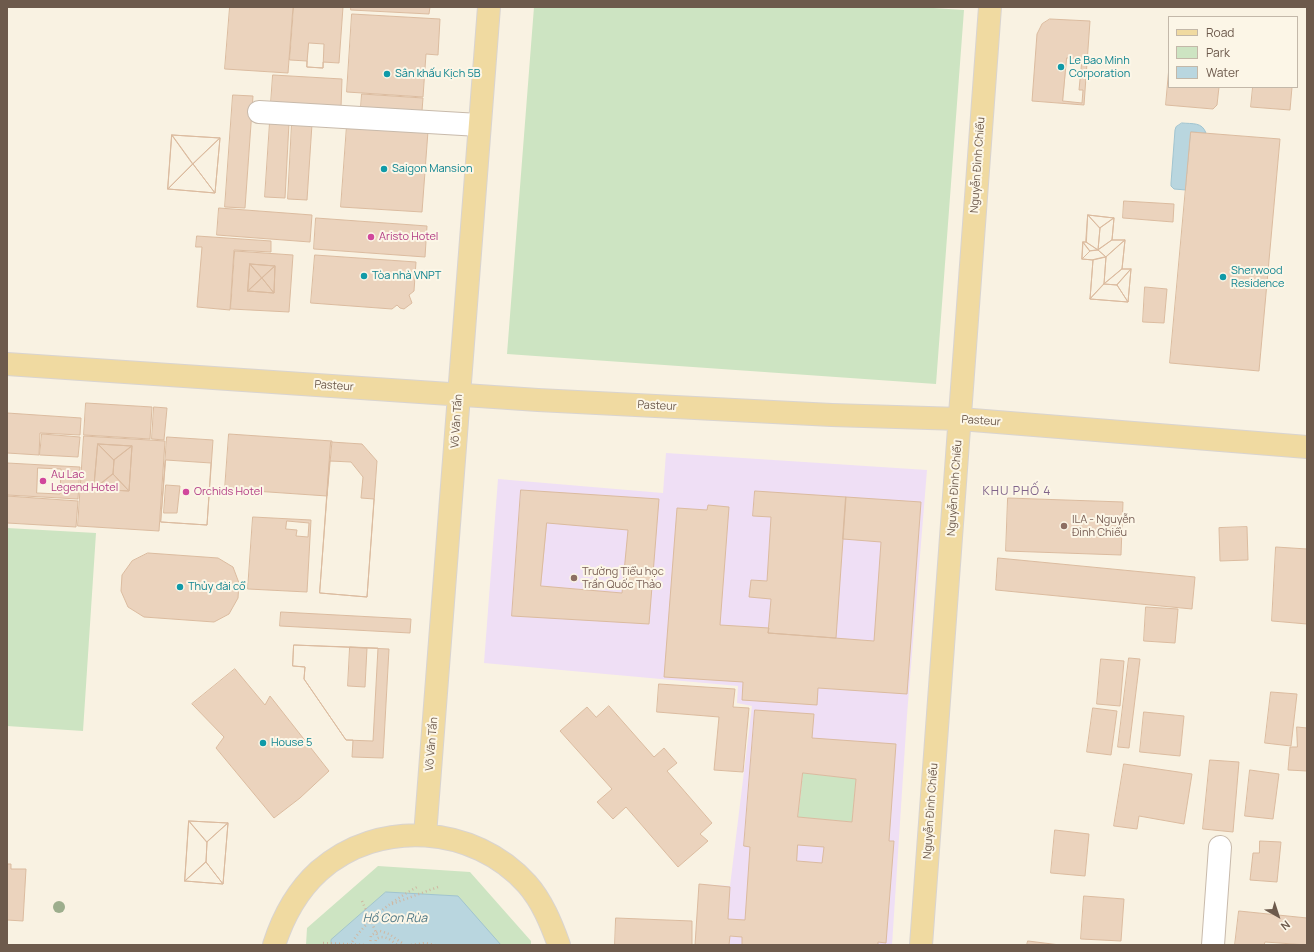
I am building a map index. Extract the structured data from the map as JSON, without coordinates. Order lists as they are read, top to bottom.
{
  "streets": {
    "main road": ["Nguyễn Đình Chiểu", "Pasteur", "Võ Văn Tần"]
  },
  "crossings": [
    ["Nguyễn Đình Chiểu", "Pasteur"],
    ["Pasteur", "Võ Văn Tần"]
  ],
  "districts": ["KHU PHỐ 4"],
  "water": ["Hồ Con Rùa"],
  "places": [
    "Le Bao Minh Corporation",
    "Sân khấu Kịch 5B",
    "Saigon Mansion",
    "Aristo Hotel",
    "Tòa nhà VNPT",
    "Sherwood Residence",
    "Au Lac Legend Hotel",
    "Orchids Hotel",
    "ILA - Nguyễn Đình Chiểu",
    "Trường Tiểu học Trần Quốc Thảo",
    "Thủy đài cổ",
    "House 5"
  ],
  "legend": ["Road", "Park", "Water"],
  "north": "bottom right"
}
